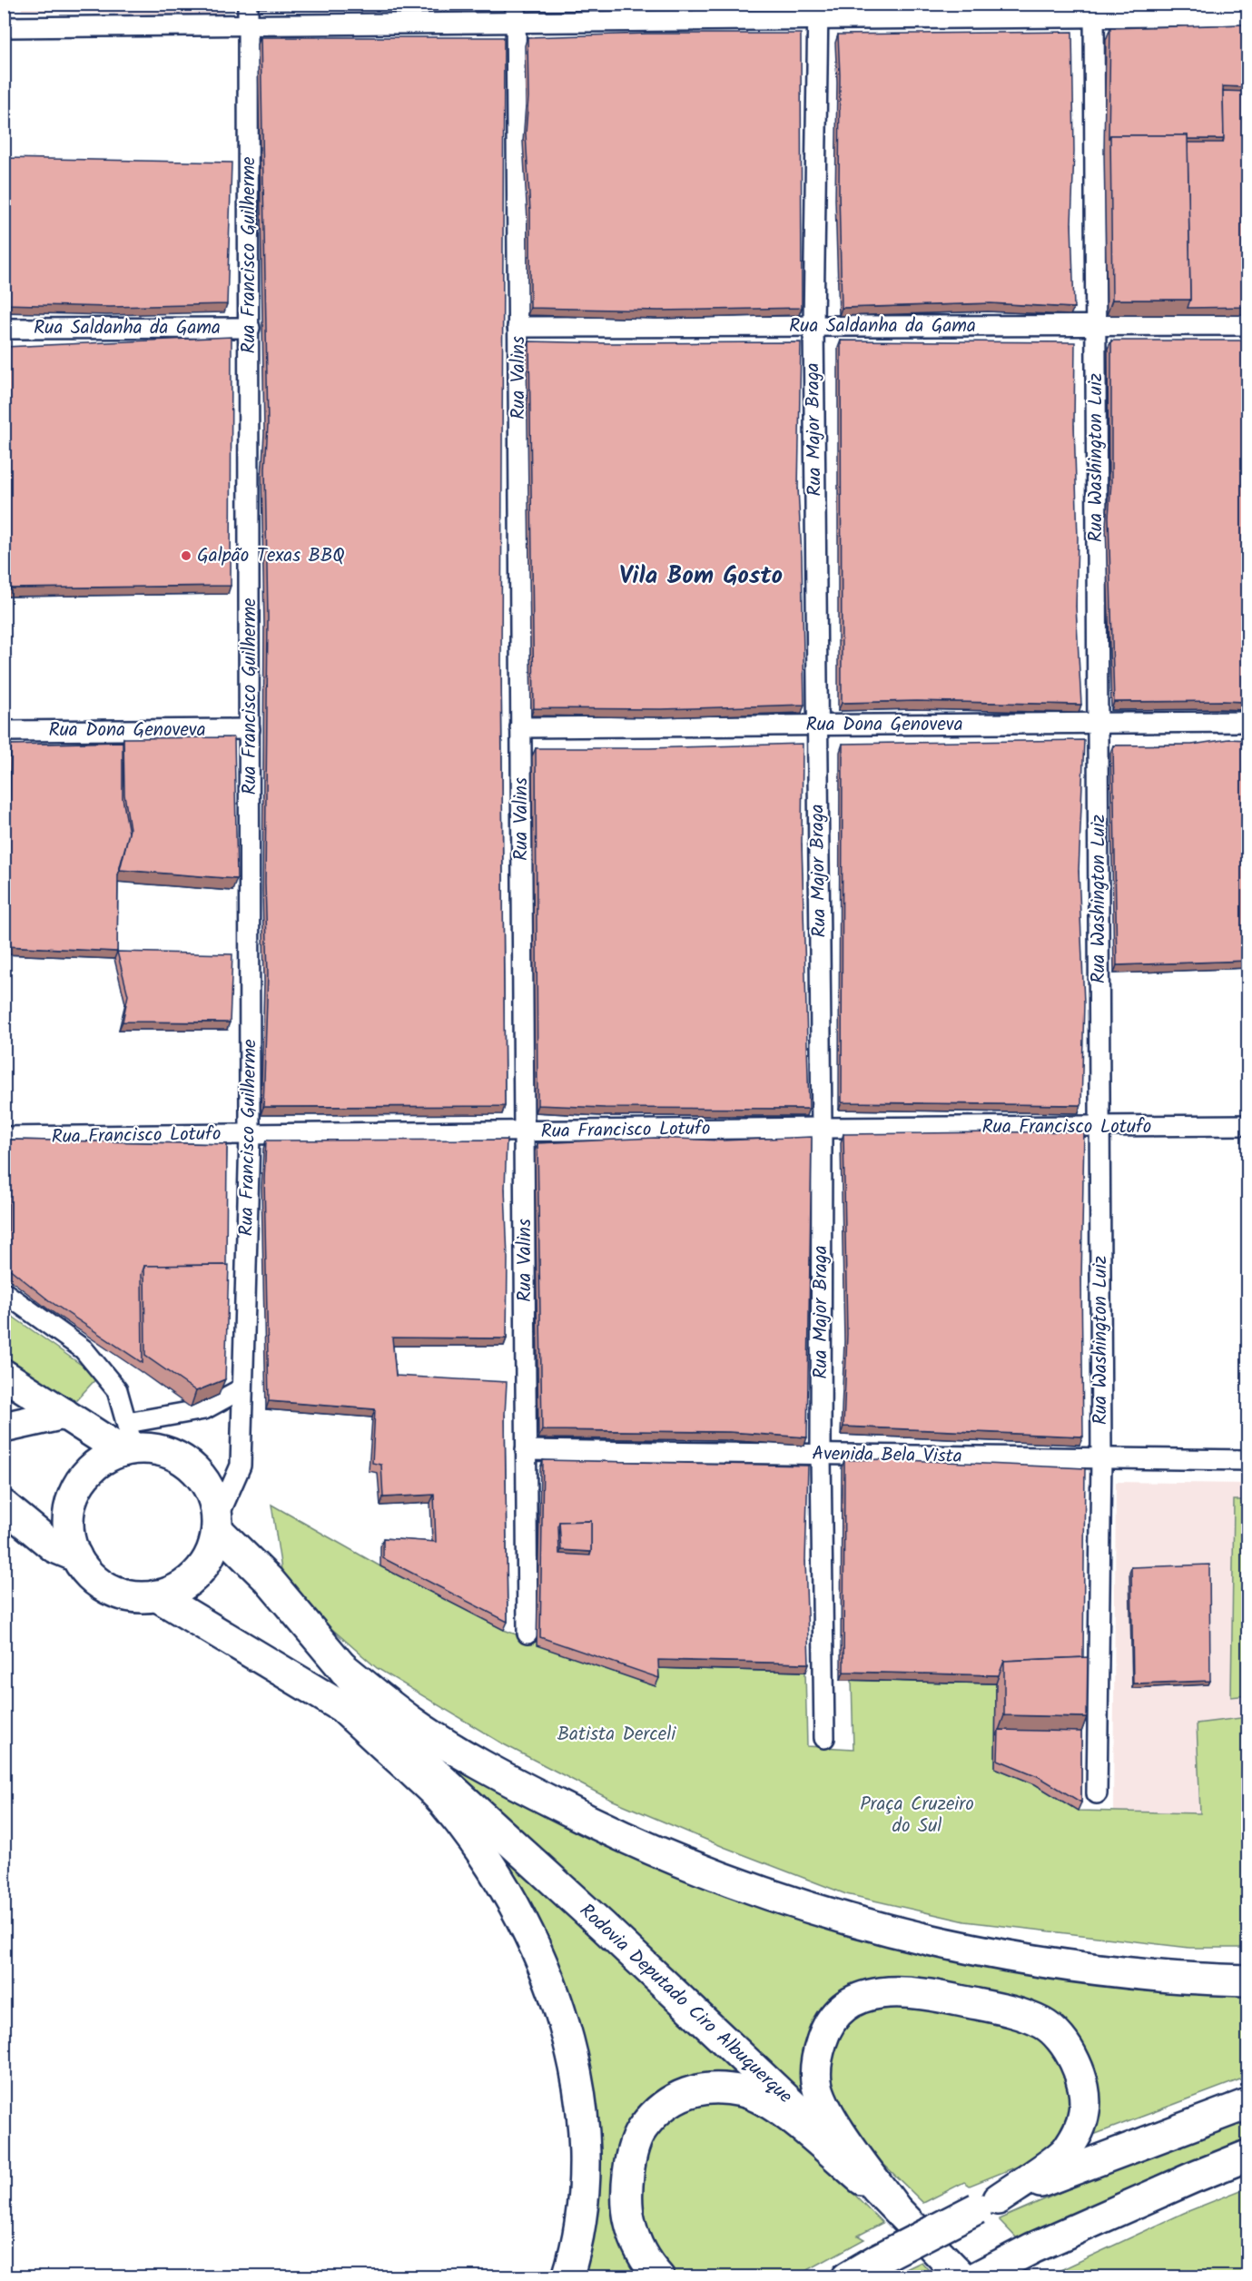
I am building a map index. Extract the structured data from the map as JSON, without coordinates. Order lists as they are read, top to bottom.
{
  "streets": {
    "main road": ["Rodovia Deputado Ciro Albuquerque"],
    "street": [
      "Rua Francisco Guilherme",
      "Rua Saldanha da Gama",
      "Rua Valins",
      "Rua Major Braga",
      "Rua Washington Luiz",
      "Rua Dona Genoveva",
      "Rua Francisco Lotufo",
      "Avenida Bela Vista"
    ]
  },
  "crossings": [
    ["Rua Francisco Guilherme", "Rua Saldanha da Gama"],
    ["Rua Francisco Guilherme", "Rua Dona Genoveva"],
    ["Rua Francisco Guilherme", "Rua Francisco Lotufo"],
    ["Rua Francisco Guilherme", "Rodovia Deputado Ciro Albuquerque"],
    ["Rua Saldanha da Gama", "Rua Valins"],
    ["Rua Saldanha da Gama", "Rua Major Braga"],
    ["Rua Saldanha da Gama", "Rua Washington Luiz"],
    ["Rua Valins", "Rua Dona Genoveva"],
    ["Rua Valins", "Rua Francisco Lotufo"],
    ["Rua Valins", "Avenida Bela Vista"],
    ["Rua Major Braga", "Rua Dona Genoveva"],
    ["Rua Major Braga", "Rua Francisco Lotufo"],
    ["Rua Major Braga", "Avenida Bela Vista"],
    ["Rua Washington Luiz", "Rua Dona Genoveva"],
    ["Rua Washington Luiz", "Rua Francisco Lotufo"],
    ["Rua Washington Luiz", "Avenida Bela Vista"]
  ],
  "districts": ["Vila Bom Gosto"],
  "parks": ["Batista Derceli", "Praça Cruzeiro do Sul"],
  "places": ["Galpão Texas BBQ"]
}
